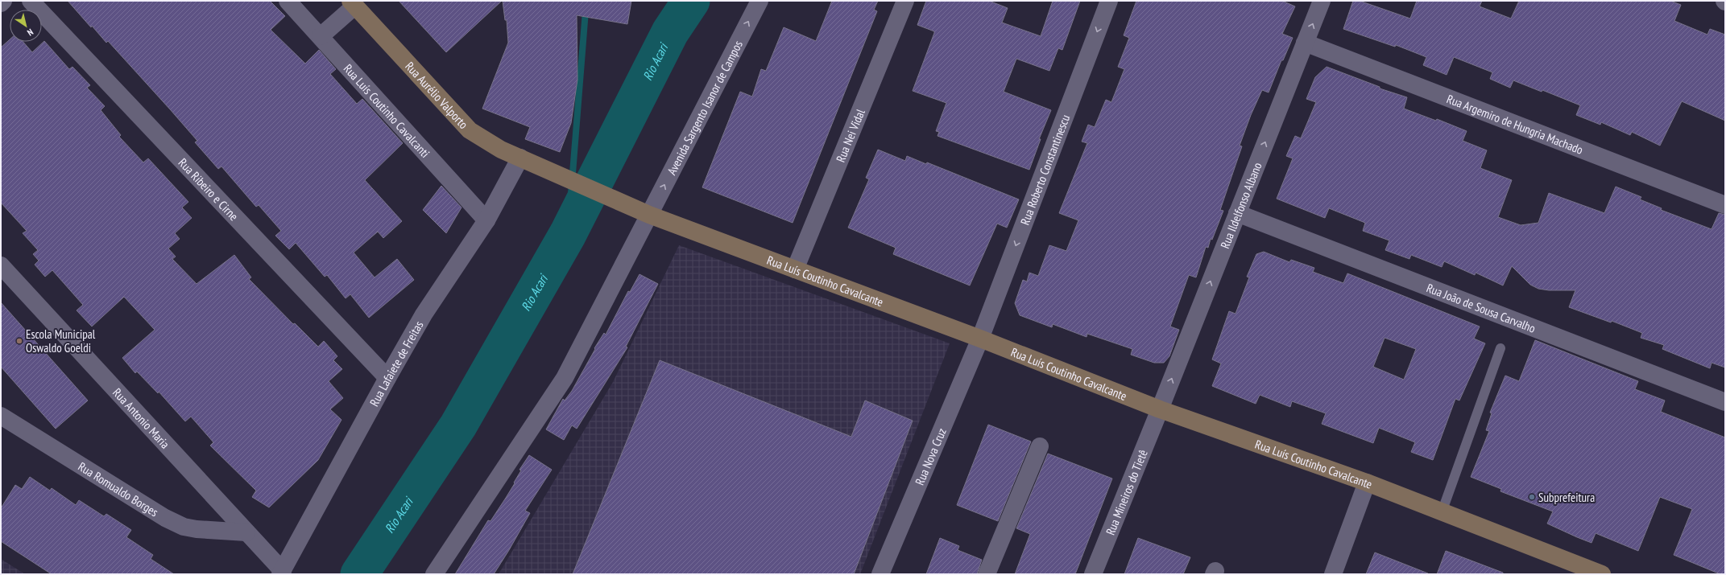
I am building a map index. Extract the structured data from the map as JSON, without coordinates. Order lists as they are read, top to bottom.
{
  "streets": {
    "main road": ["Rua Aurélio Valporto", "Rua Luís Coutinho Cavalcante"],
    "street": [
      "Avenida Sargento Isanor de Campos",
      "Rua Luís Coutinho Cavalcanti",
      "Rua Argemiro de Hungria Machado",
      "Rua Nei Vidal",
      "Rua Roberto Constantinescu",
      "Rua Ribeiro e Cirne",
      "Rua Ildelfonso Albano",
      "Rua João de Sousa Carvalho",
      "Rua Lafaiete de Freitas",
      "Rua Antonio Maria",
      "Rua Nova Cruz",
      "Rua Romualdo Borges",
      "Rua Mineiros do Tietê"
    ]
  },
  "crossings": [
    ["Rua Aurélio Valporto", "Rua Luís Coutinho Cavalcante"],
    ["Rua Aurélio Valporto", "Rua Lafaiete de Freitas"],
    ["Avenida Sargento Isanor de Campos", "Rua Luís Coutinho Cavalcante"],
    ["Rua Luís Coutinho Cavalcanti", "Rua Lafaiete de Freitas"],
    ["Rua Argemiro de Hungria Machado", "Rua Ildelfonso Albano"],
    ["Rua Nei Vidal", "Rua Luís Coutinho Cavalcante"],
    ["Rua Roberto Constantinescu", "Rua Luís Coutinho Cavalcante"],
    ["Rua Roberto Constantinescu", "Rua Nova Cruz"],
    ["Rua Ribeiro e Cirne", "Rua Lafaiete de Freitas"],
    ["Rua Ildelfonso Albano", "Rua Luís Coutinho Cavalcante"],
    ["Rua Ildelfonso Albano", "Rua João de Sousa Carvalho"],
    ["Rua Ildelfonso Albano", "Rua Mineiros do Tietê"],
    ["Rua Luís Coutinho Cavalcante", "Rua Nova Cruz"],
    ["Rua Luís Coutinho Cavalcante", "Rua Mineiros do Tietê"],
    ["Rua Lafaiete de Freitas", "Rua Antonio Maria"],
    ["Rua Antonio Maria", "Rua Romualdo Borges"]
  ],
  "one_way": ["Avenida Sargento Isanor de Campos", "Rua Roberto Constantinescu", "Rua Ildelfonso Albano"],
  "water": ["Rio Acari"],
  "places": ["Escola Municipal Oswaldo Goeldi", "Subprefeitura"],
  "north": "bottom right"
}
